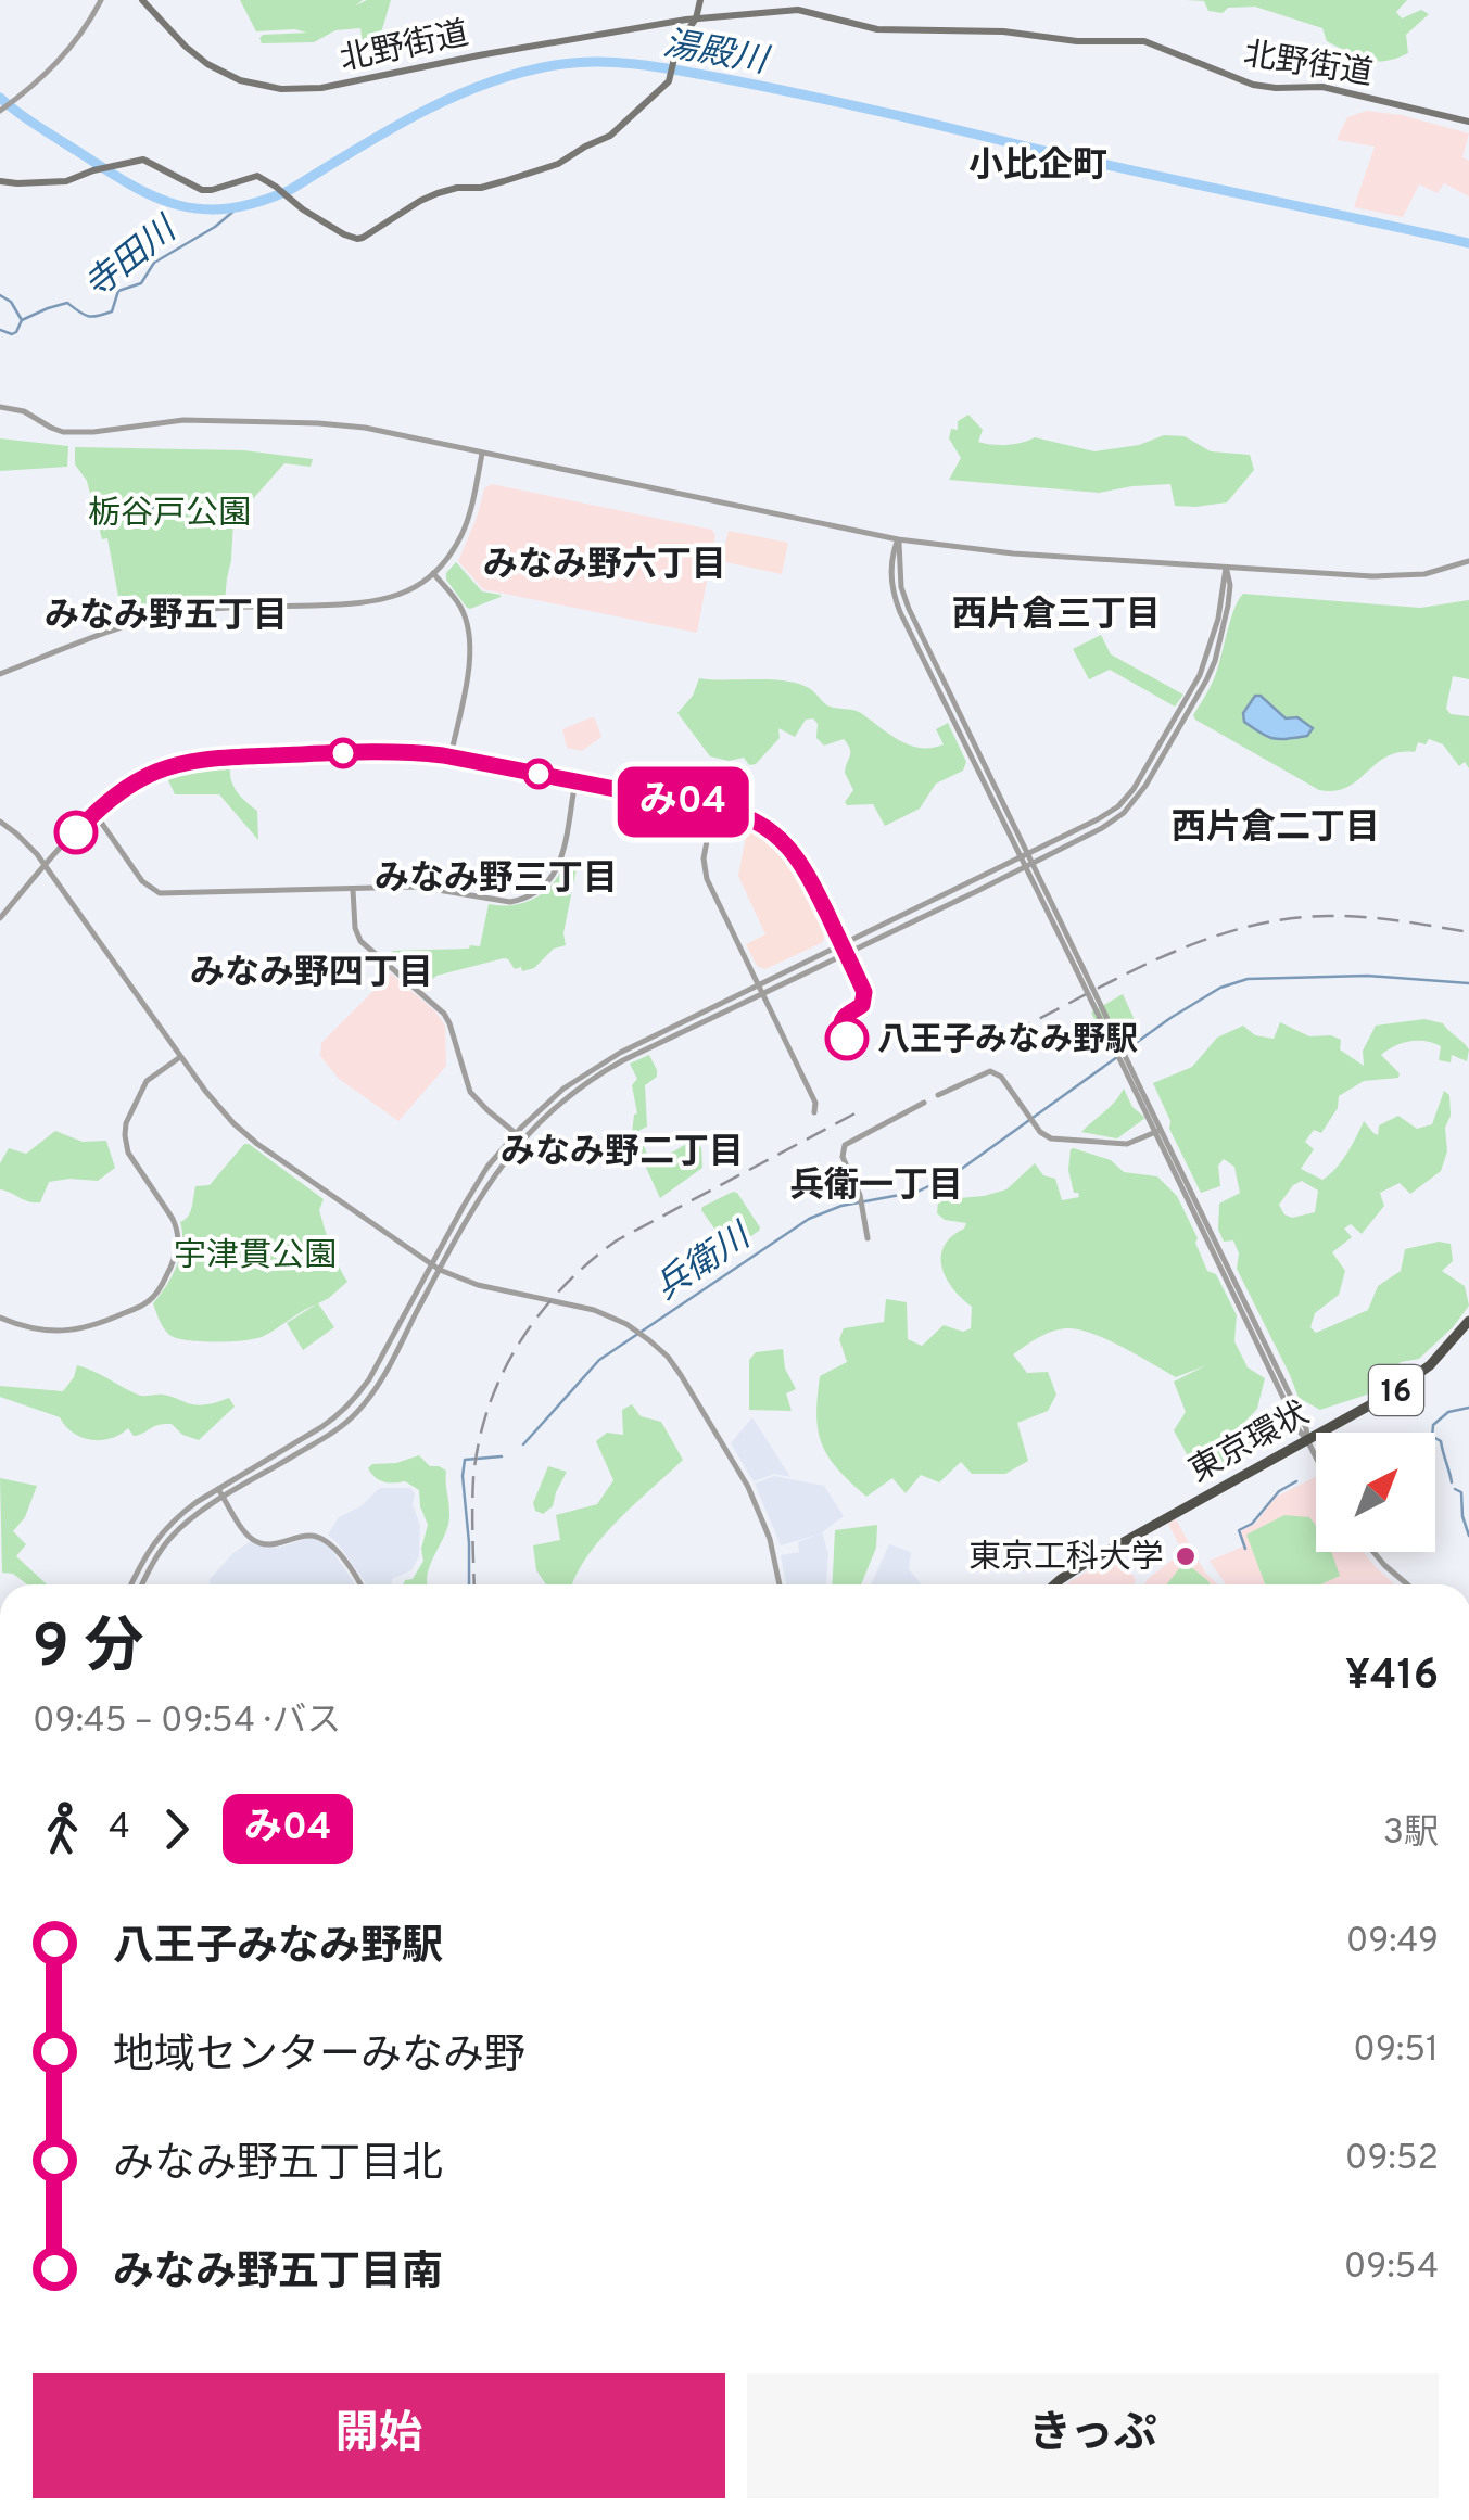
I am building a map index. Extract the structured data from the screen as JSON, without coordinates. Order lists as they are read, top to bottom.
{
  "streets": {
    "highway": ["16", "東京環状"],
    "main road": ["北野街道"]
  },
  "districts": [
    "小比企町",
    "みなみ野六丁目",
    "西片倉三丁目",
    "みなみ野五丁目",
    "西片倉二丁目",
    "みなみ野三丁目",
    "みなみ野四丁目",
    "みなみ野二丁目",
    "兵衛一丁目"
  ],
  "water": ["湯殿川", "寺田川", "兵衛川"],
  "parks": ["栃谷戸公園", "宇津貫公園"],
  "places": ["八王子みなみ野駅", "東京工科大学"],
  "lines": ["bus line み04"],
  "north": "top right",
  "page": {
    "on_map": "み04",
    "heading": ["9 分", "09:45 – 09:54 · バス", "¥416"],
    "legs": ["4", "み04", "3駅"],
    "list": [
      {
        "name": "八王子みなみ野駅",
        "value": "09:49"
      },
      {
        "name": "地域センターみなみ野",
        "value": "09:51"
      },
      {
        "name": "みなみ野五丁目北",
        "value": "09:52"
      },
      {
        "name": "みなみ野五丁目南",
        "value": "09:54"
      }
    ],
    "buttons": ["開始", "きっぷ"]
  }
}
